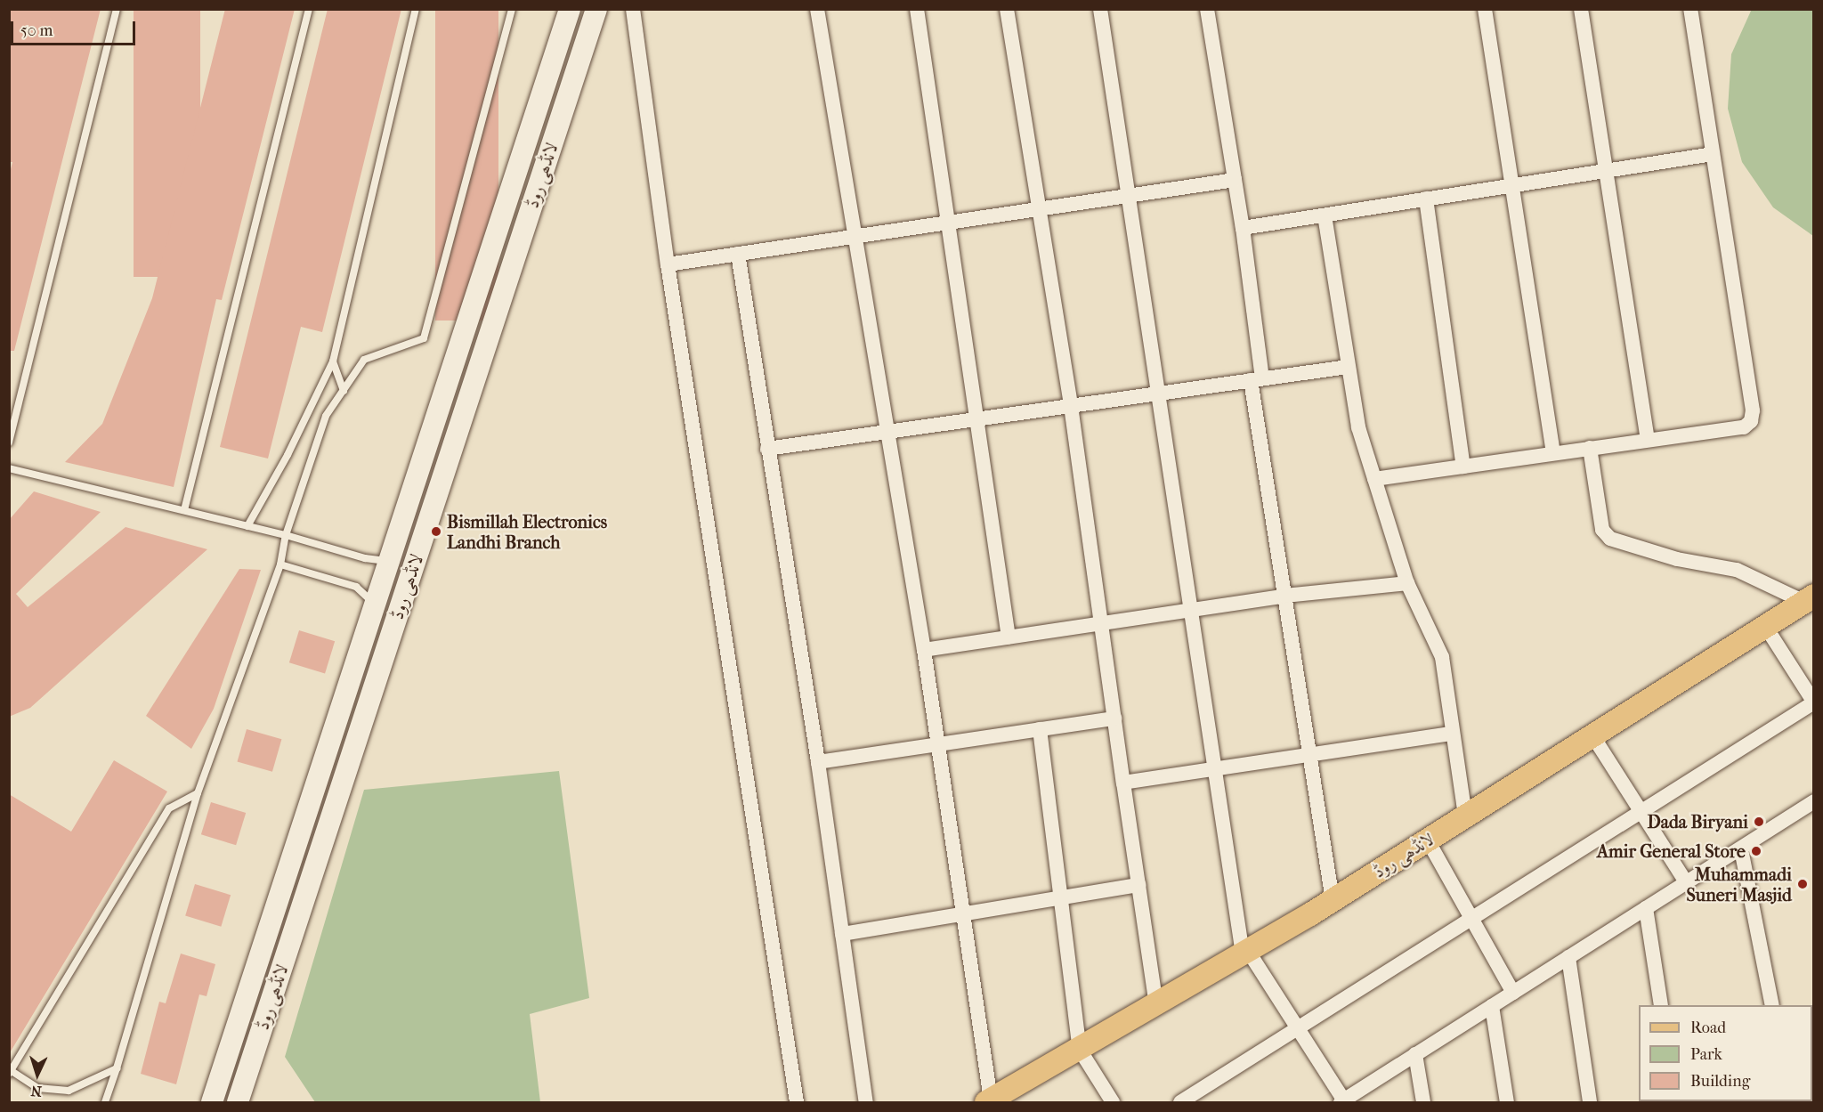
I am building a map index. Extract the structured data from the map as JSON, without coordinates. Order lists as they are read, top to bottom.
{
  "streets": {
    "main road": ["لانڈھی روڈ"]
  },
  "places": [
    "Bismillah Electronics Landhi Branch",
    "Dada Biryani",
    "Amir General Store",
    "Muhammadi Suneri Masjid"
  ],
  "legend": ["Road", "Park", "Building"],
  "scale_bar": "50 m",
  "north": "bottom"
}
